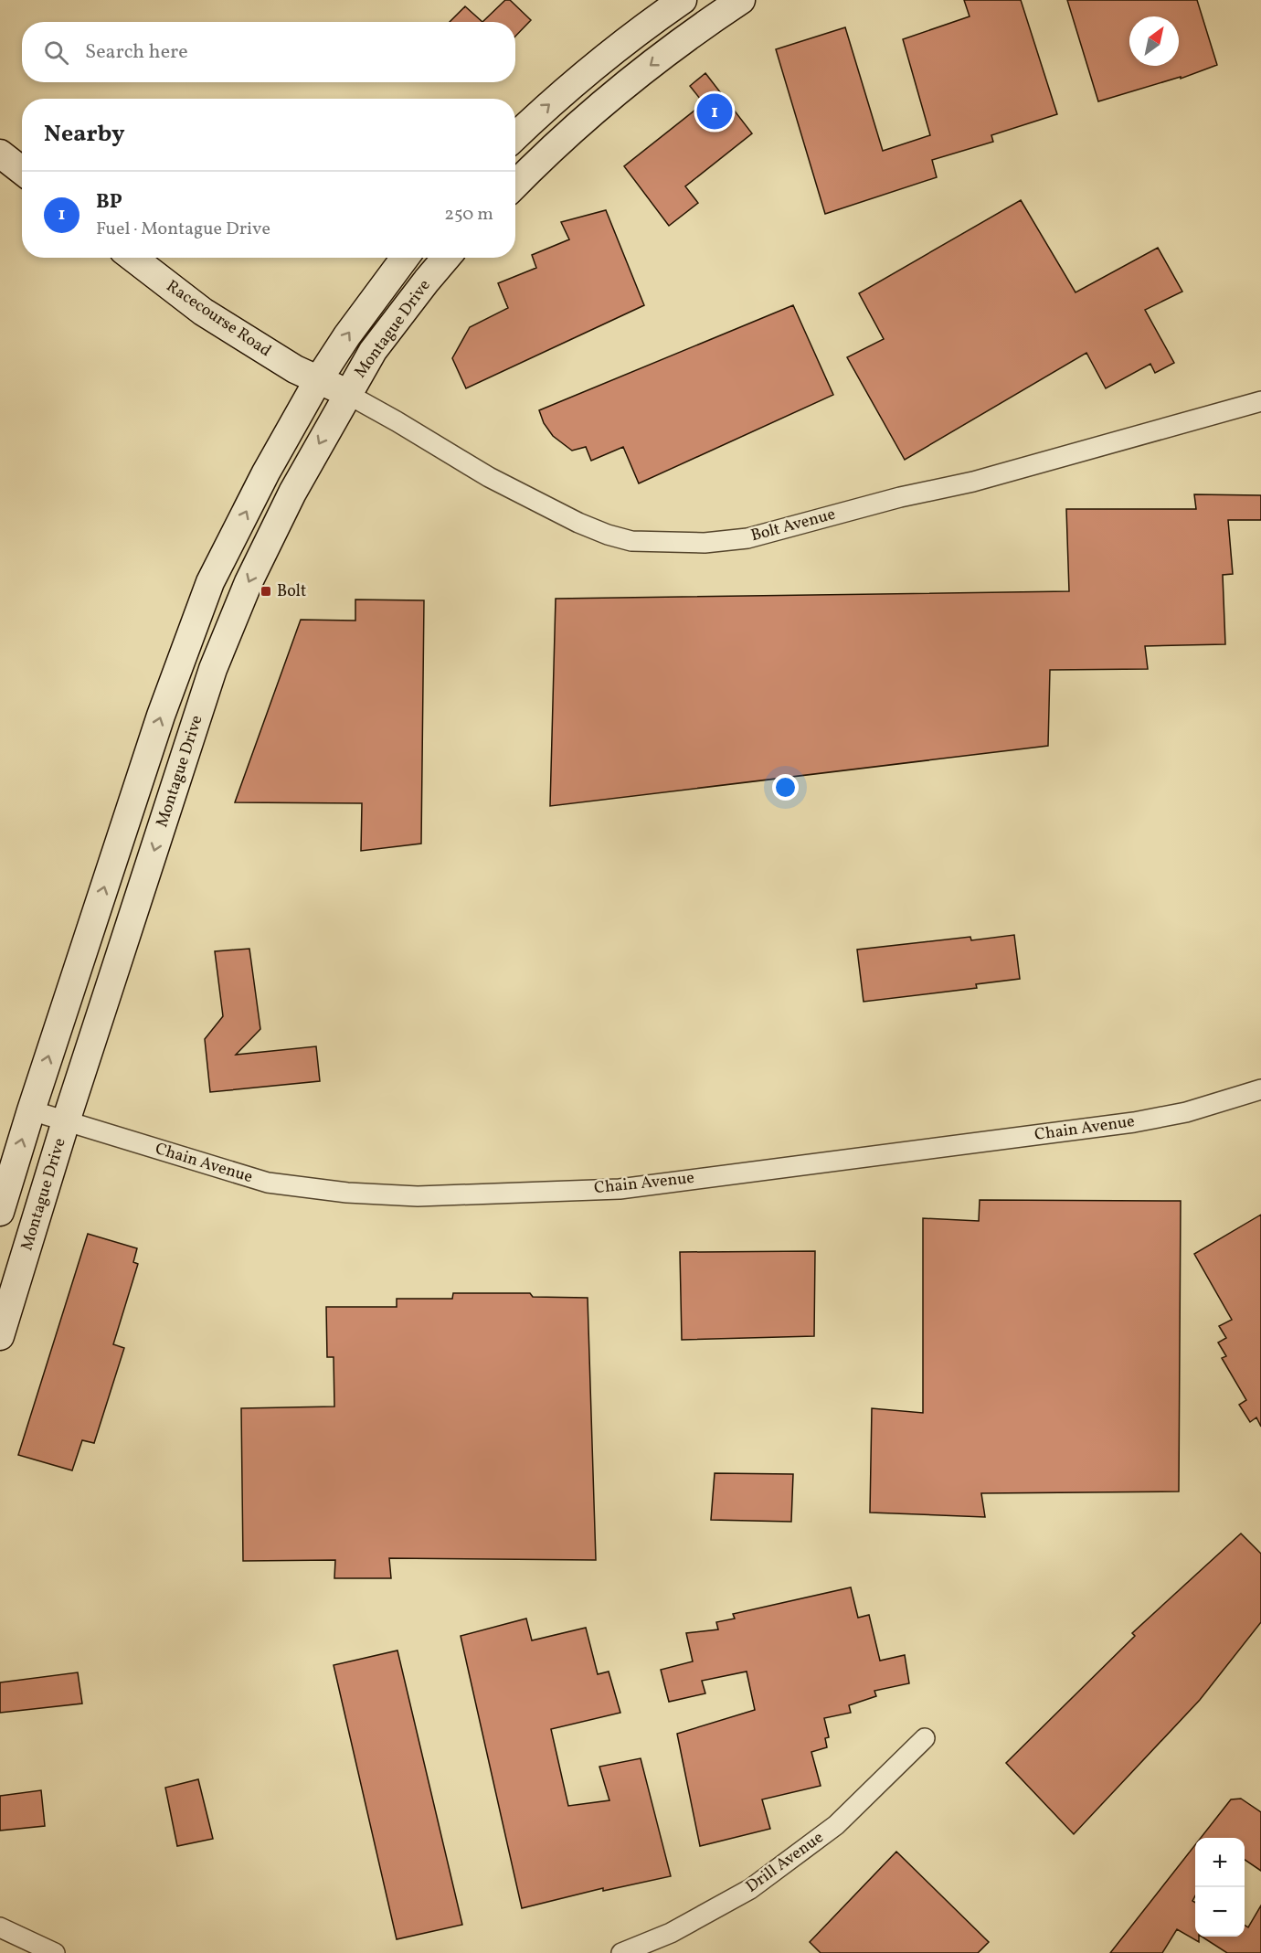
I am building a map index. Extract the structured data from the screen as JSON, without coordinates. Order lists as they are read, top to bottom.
{
  "streets": {
    "main road": ["Racecourse Road", "Montague Drive"],
    "street": ["Bolt Avenue", "Chain Avenue", "Drill Avenue"]
  },
  "crossings": [
    ["Racecourse Road", "Montague Drive"],
    ["Racecourse Road", "Bolt Avenue"],
    ["Montague Drive", "Bolt Avenue"],
    ["Montague Drive", "Chain Avenue"]
  ],
  "places": {
    "transit": ["Bolt"]
  },
  "north": "top right",
  "page": {
    "search": "Search here",
    "pins": "1",
    "heading": "Nearby",
    "list": [
      {
        "mark": "1",
        "name": "BP",
        "note": "Fuel · Montague Drive",
        "value": "250 m"
      }
    ],
    "map_buttons": ["+", "−"]
  }
}
